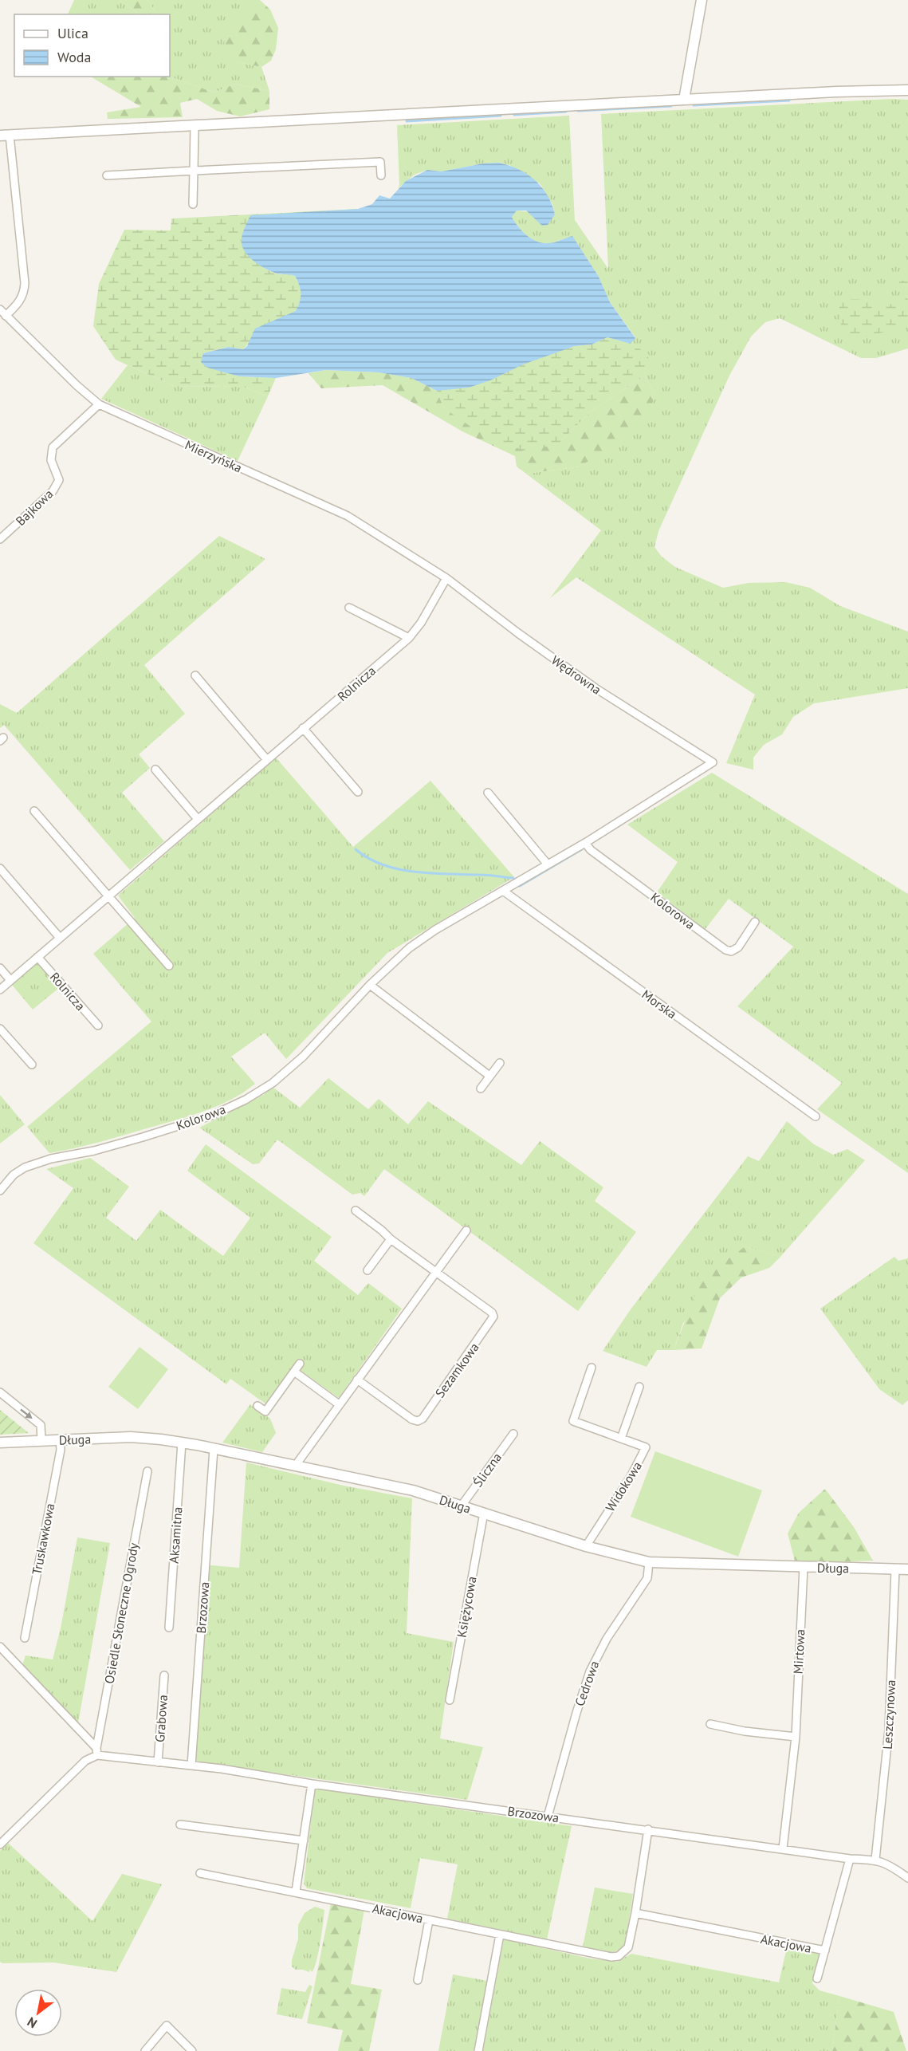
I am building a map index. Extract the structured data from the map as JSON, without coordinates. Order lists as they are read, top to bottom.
{
  "streets": {
    "street": [
      "Mierzyńska",
      "Bajkowa",
      "Wędrowna",
      "Rolnicza",
      "Kolorowa",
      "Morska",
      "Sezamkowa",
      "Długa",
      "Śliczna",
      "Widokowa",
      "Aksamitna",
      "Truskawkowa",
      "Księżycowa",
      "Brzozowa",
      "Osiedle Słoneczne Ogrody",
      "Mirtowa",
      "Cedrowa",
      "Leszczynowa",
      "Grabowa",
      "Akacjowa"
    ]
  },
  "crossings": [
    ["Mierzyńska", "Bajkowa"],
    ["Mierzyńska", "Wędrowna"],
    ["Mierzyńska", "Rolnicza"],
    ["Wędrowna", "Rolnicza"],
    ["Wędrowna", "Kolorowa"],
    ["Kolorowa", "Morska"],
    ["Długa", "Śliczna"],
    ["Długa", "Widokowa"],
    ["Długa", "Aksamitna"],
    ["Długa", "Truskawkowa"],
    ["Długa", "Księżycowa"],
    ["Długa", "Brzozowa"],
    ["Długa", "Mirtowa"],
    ["Długa", "Cedrowa"],
    ["Długa", "Leszczynowa"],
    ["Brzozowa", "Osiedle Słoneczne Ogrody"],
    ["Brzozowa", "Mirtowa"],
    ["Brzozowa", "Cedrowa"],
    ["Brzozowa", "Leszczynowa"],
    ["Brzozowa", "Grabowa"],
    ["Brzozowa", "Akacjowa"]
  ],
  "legend": ["Ulica", "Woda"],
  "north": "bottom left"
}
